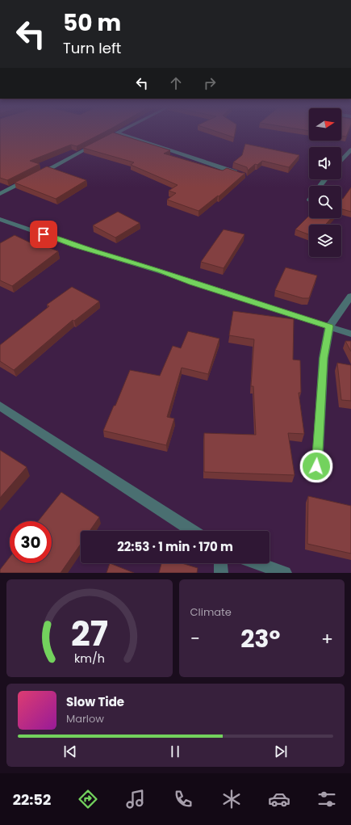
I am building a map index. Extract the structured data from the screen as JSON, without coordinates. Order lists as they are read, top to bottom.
{
  "north": "right",
  "page": {
    "turn": ["50 m", "Turn left"],
    "limit": "30",
    "trip": "22:53 · 1 min · 170 m",
    "tile": "Climate",
    "heat": ["−", "23°", "+"],
    "song": ["Slow Tide", "Marlow"],
    "tabs": "22:52",
    "gauge": ["27", "km/h"]
  }
}
